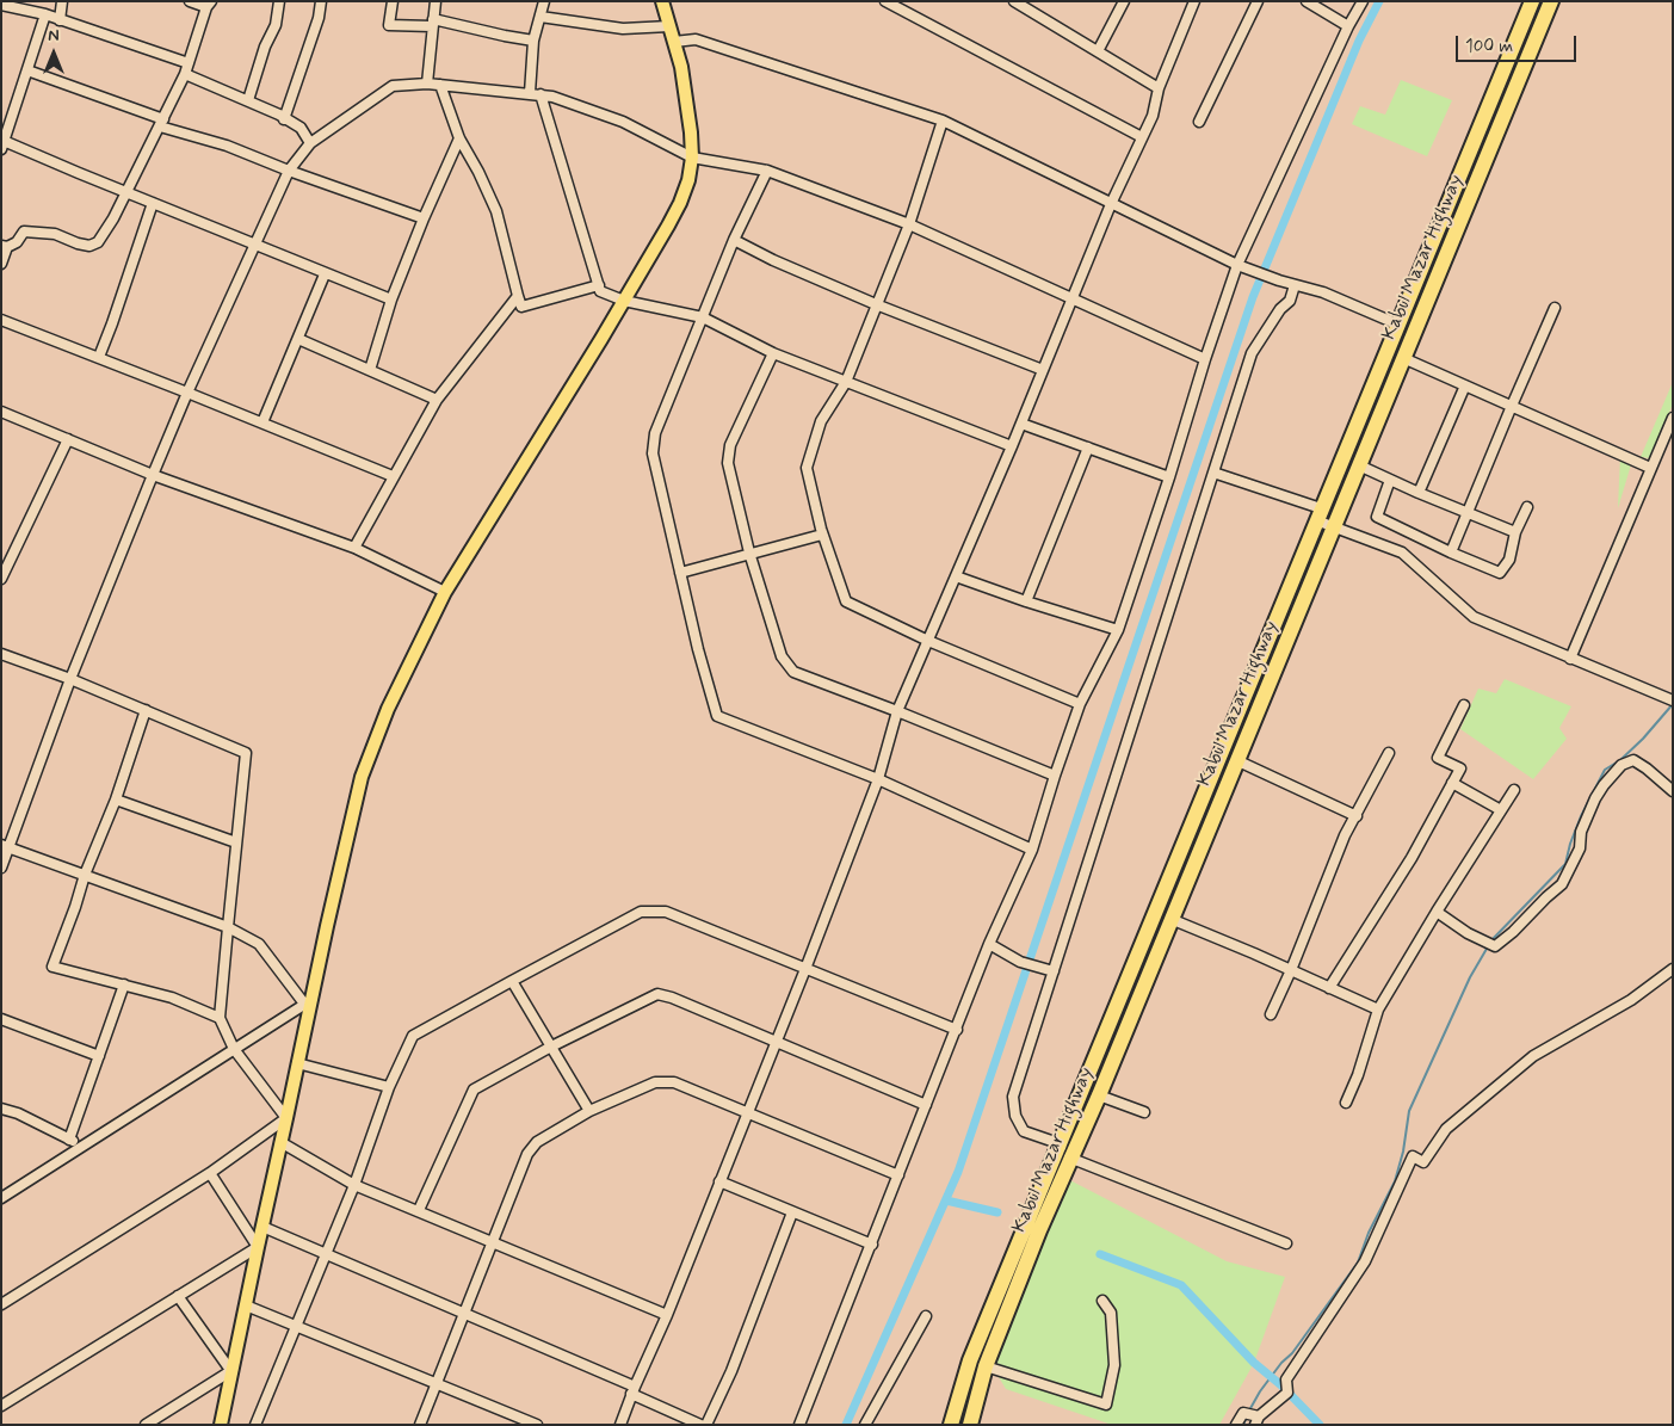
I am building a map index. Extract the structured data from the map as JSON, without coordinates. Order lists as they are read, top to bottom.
{
  "streets": {
    "highway": ["Kabul Mazar Highway"]
  },
  "scale_bar": "100 m",
  "north": "top"
}
